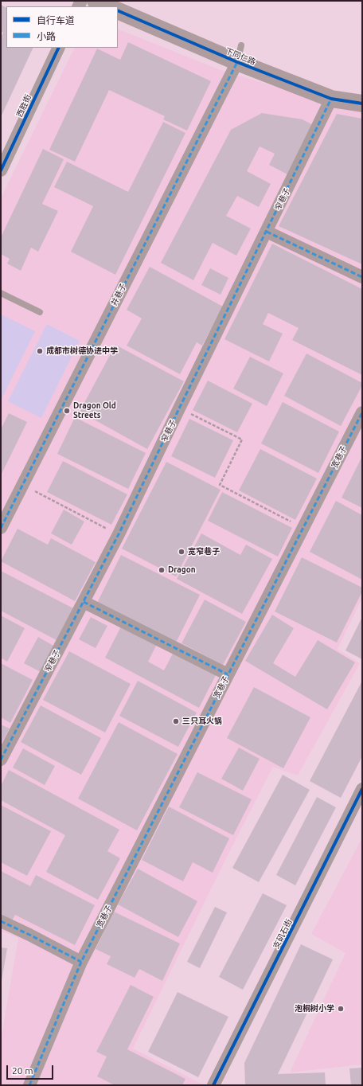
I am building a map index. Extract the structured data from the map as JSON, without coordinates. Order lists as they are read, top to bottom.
{
  "streets": {
    "street": [
      "下同仁路",
      "西胜街",
      "窄巷子",
      "井巷子",
      "宽巷子",
      "支矶石街"
    ]
  },
  "crossings": [
    ["下同仁路", "窄巷子"],
    ["下同仁路", "井巷子"]
  ],
  "places": [
    "成都市树德协进中学",
    "Dragon Old Streets",
    "宽窄巷子",
    "Dragon",
    "三只耳火锅",
    "泡桐树小学"
  ],
  "legend": ["自行车道", "小路"],
  "scale_bar": "20 m"
}
